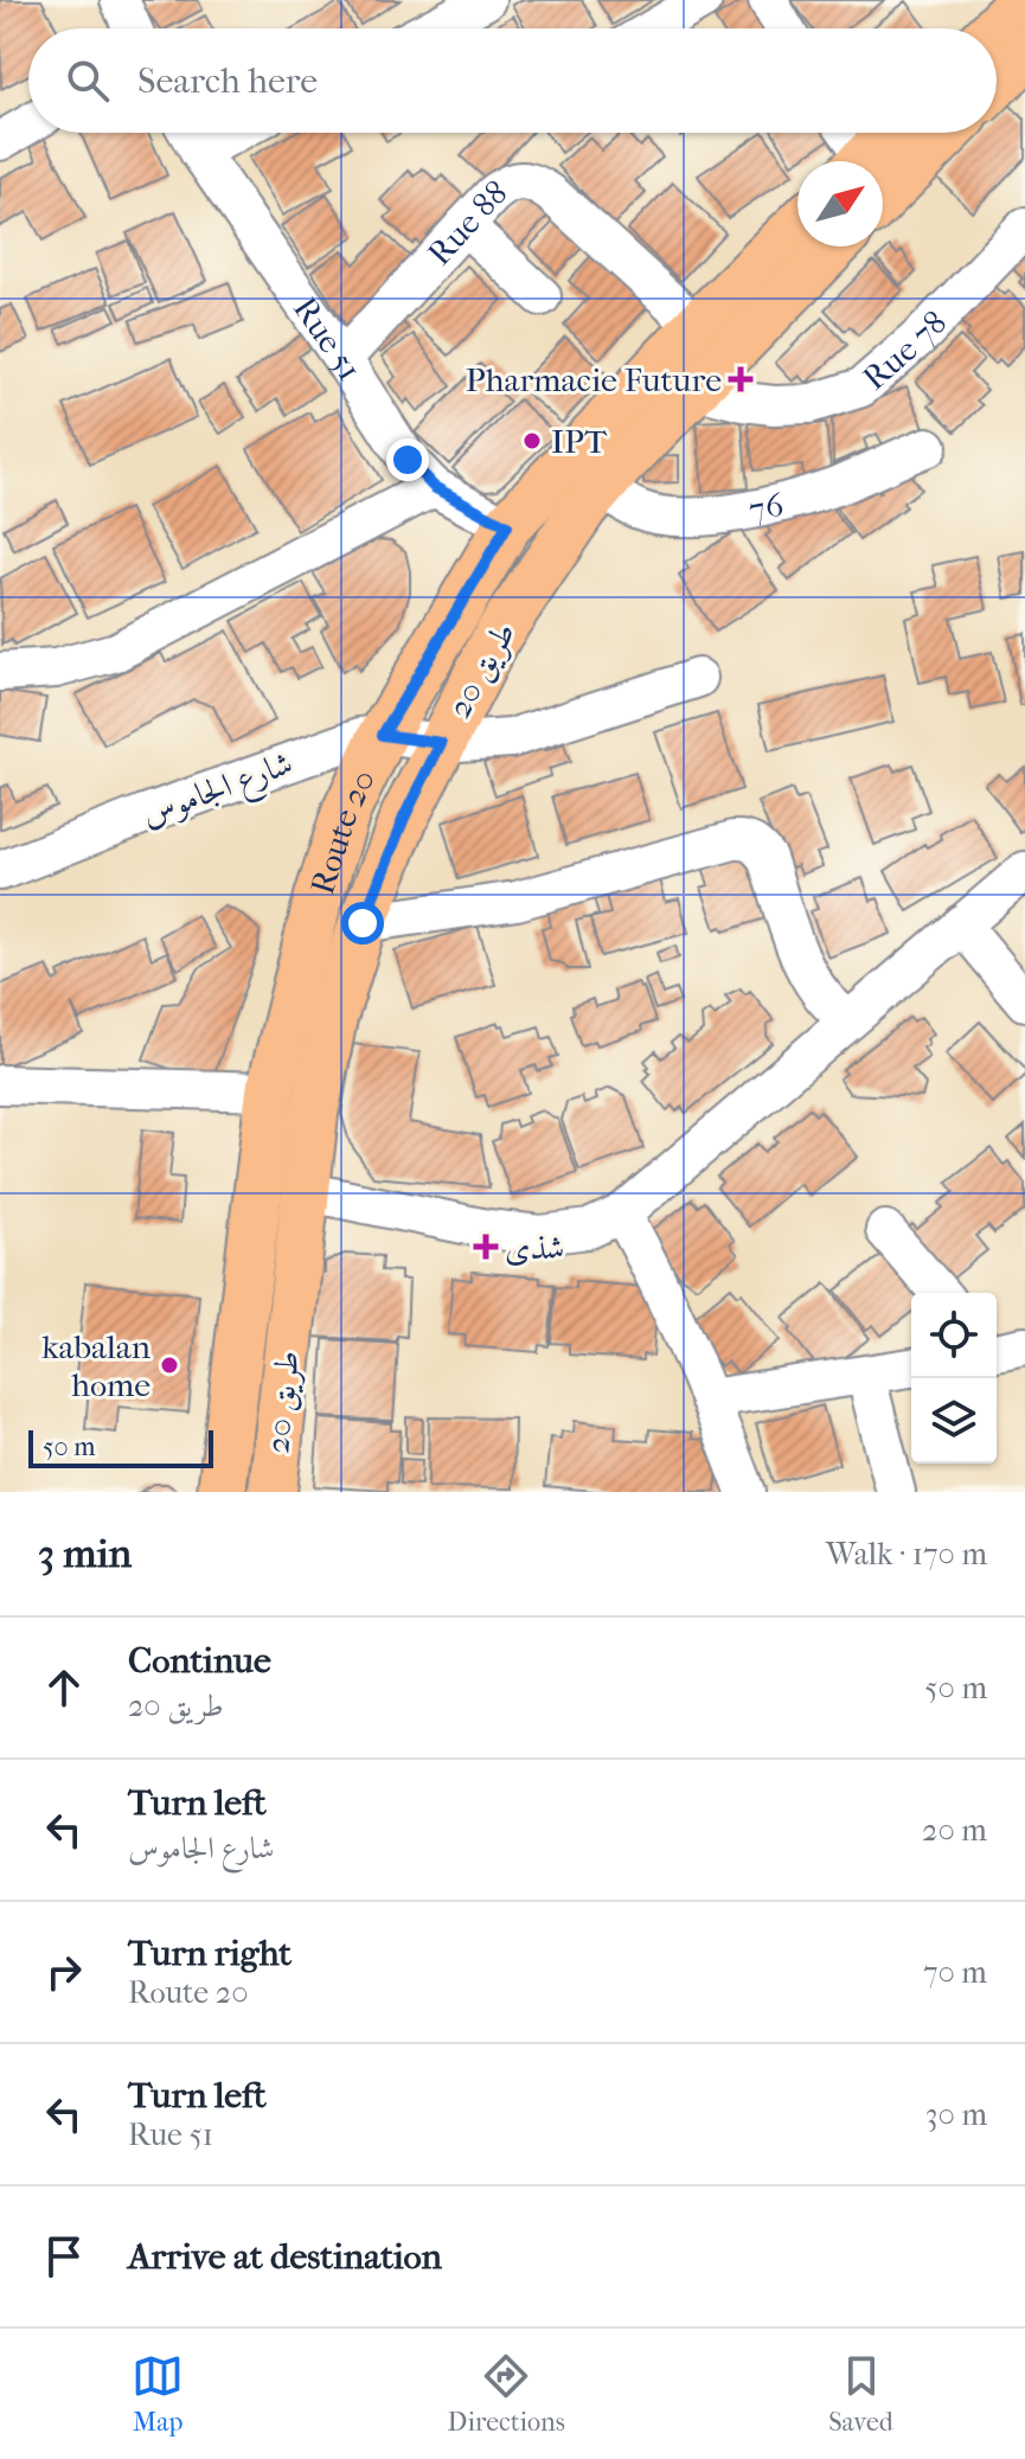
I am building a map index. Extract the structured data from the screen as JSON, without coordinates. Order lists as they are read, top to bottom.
{
  "streets": {
    "main road": ["طريق 20", "Route 20"],
    "street": [
      "Rue 88",
      "Rue 51",
      "Rue 78",
      "76",
      "شارع الجاموس"
    ]
  },
  "crossings": [
    ["Rue 88", "Rue 51"],
    ["Rue 88", "Route 20"],
    ["Rue 51", "Route 20"],
    ["Rue 78", "طريق 20"],
    ["76", "طريق 20"],
    ["طريق 20", "شارع الجاموس"],
    ["شارع الجاموس", "Route 20"]
  ],
  "places": {
    "health": ["Pharmacie Future", "شذى"],
    "other": ["IPT", "kabalan home"]
  },
  "scale_bar": "50 m",
  "north": "top right",
  "page": {
    "search": "Search here",
    "scale": "50 m",
    "heading": ["3 min", "Walk · 170 m"],
    "list": [
      ["Continue", "طريق 20", "50 m"],
      ["Turn left", "شارع الجاموس", "20 m"],
      ["Turn right", "Route 20", "70 m"],
      ["Turn left", "Rue 51", "30 m"],
      "Arrive at destination"
    ],
    "nav": ["Map", "Directions", "Saved"]
  }
}
